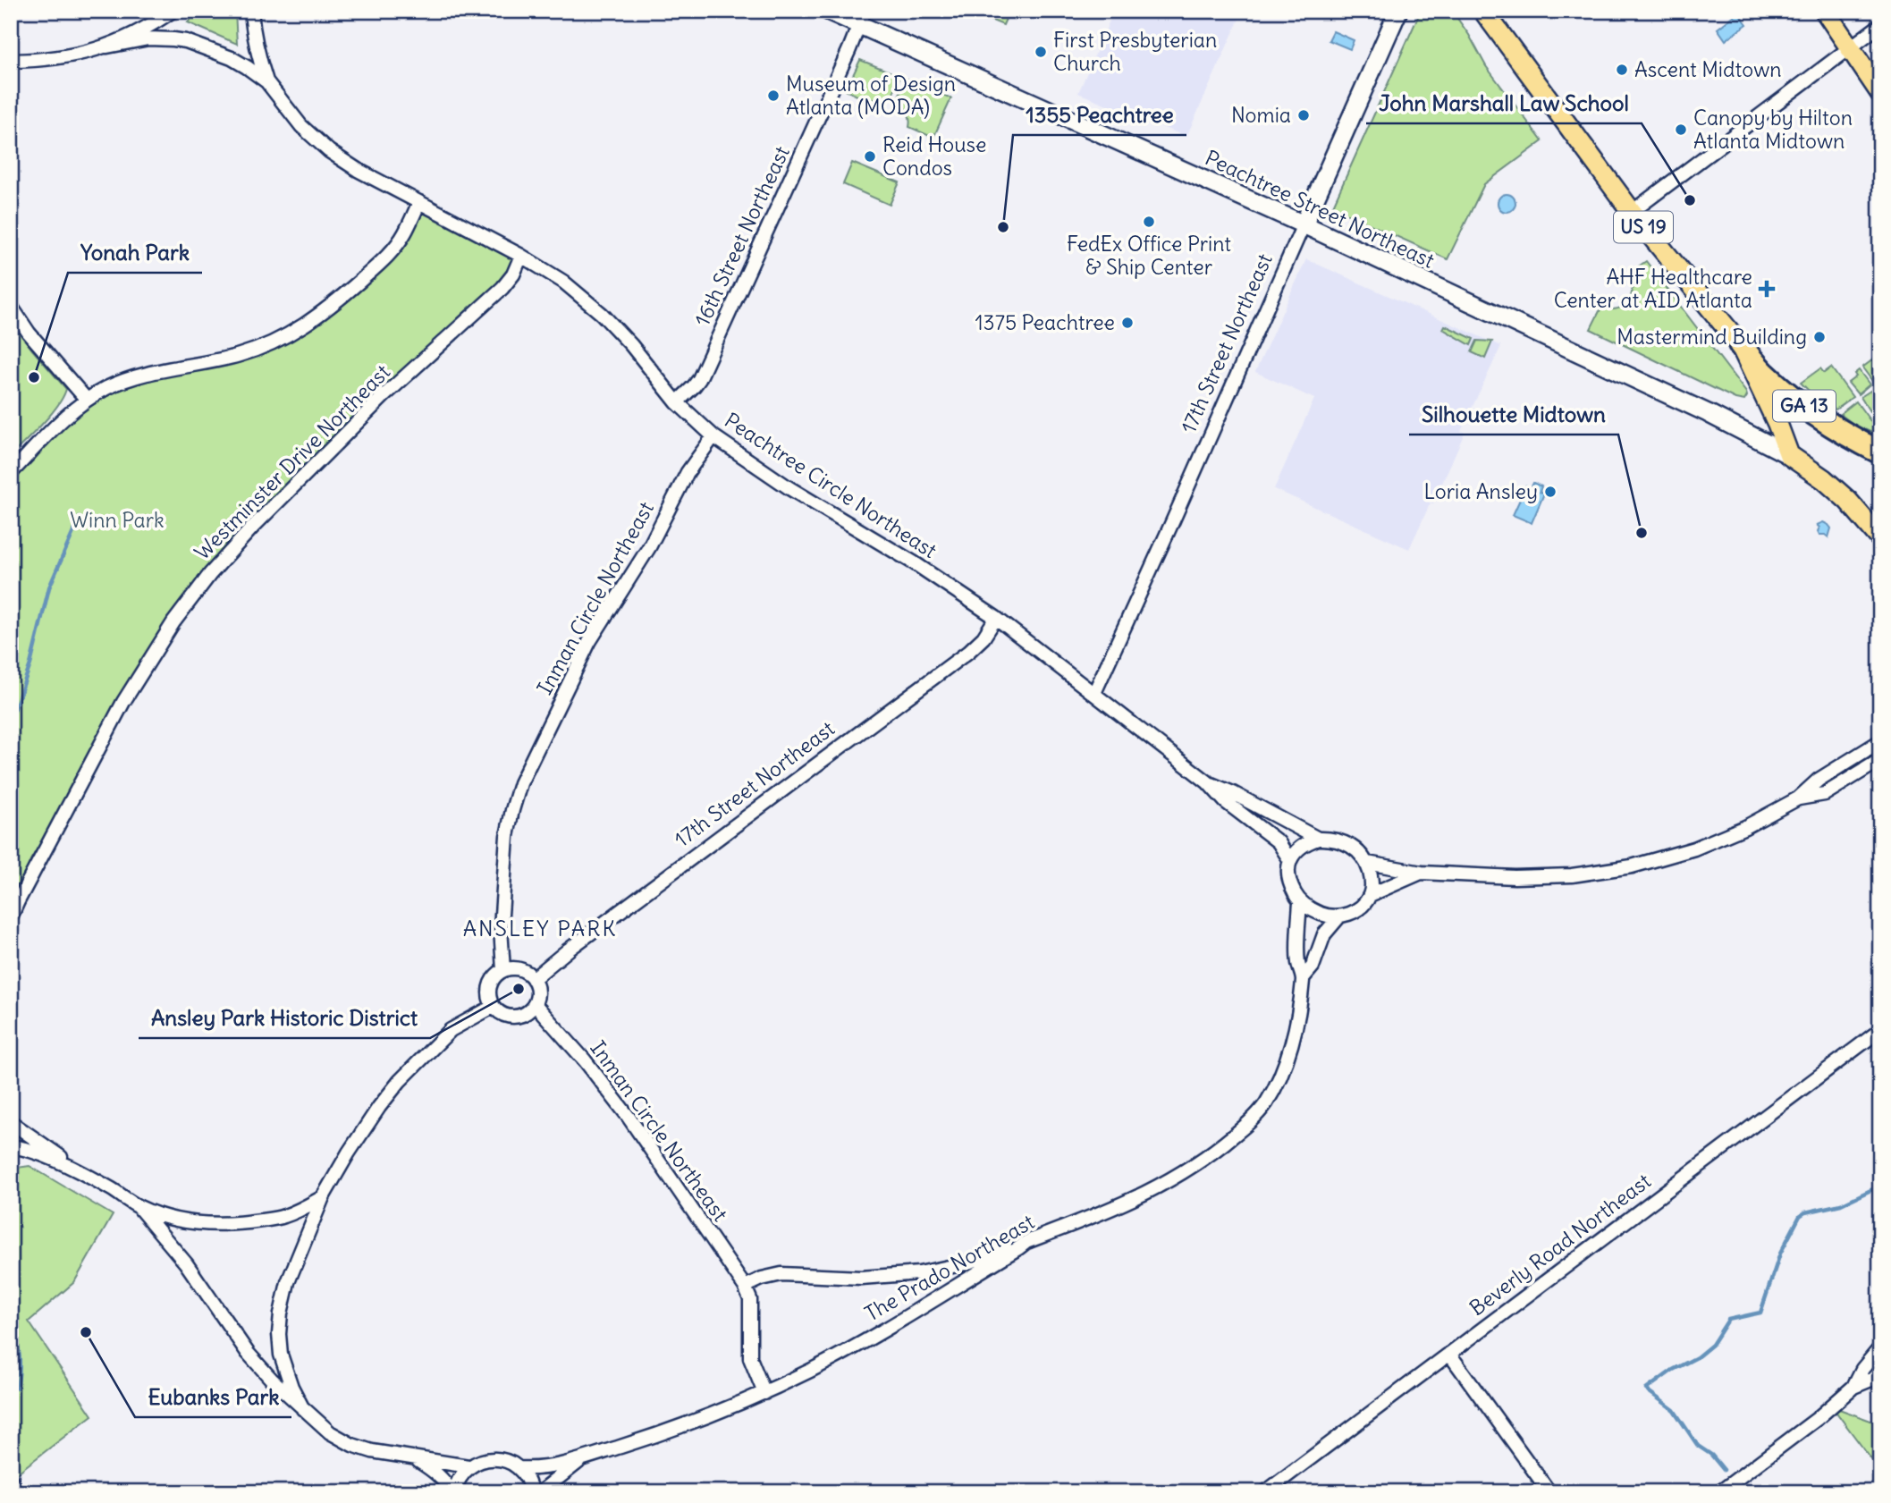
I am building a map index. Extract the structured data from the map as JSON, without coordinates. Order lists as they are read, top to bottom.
{
  "streets": {
    "highway": ["GA 13"],
    "main road": ["Peachtree Street Northeast", "US 19", "17th Street Northeast"],
    "street": [
      "16th Street Northeast",
      "Westminster Drive Northeast",
      "Peachtree Circle Northeast",
      "Inman Circle Northeast",
      "Beverly Road Northeast",
      "The Prado Northeast"
    ]
  },
  "crossings": [
    ["Peachtree Street Northeast", "US 19"],
    ["Peachtree Street Northeast", "16th Street Northeast"],
    ["Peachtree Street Northeast", "17th Street Northeast"],
    ["US 19", "GA 13"],
    ["16th Street Northeast", "Peachtree Circle Northeast"],
    ["17th Street Northeast", "Peachtree Circle Northeast"],
    ["17th Street Northeast", "Inman Circle Northeast"],
    ["Westminster Drive Northeast", "Peachtree Circle Northeast"],
    ["Peachtree Circle Northeast", "Inman Circle Northeast"],
    ["Peachtree Circle Northeast", "The Prado Northeast"],
    ["Inman Circle Northeast", "The Prado Northeast"]
  ],
  "districts": ["ANSLEY PARK"],
  "parks": ["Winn Park"],
  "places": {
    "other": [
      "First Presbyterian Church",
      "Ascent Midtown",
      "Museum of Design Atlanta (MODA)",
      "Nomia",
      "Canopy by Hilton Atlanta Midtown",
      "Reid House Condos",
      "John Marshall Law School",
      "FedEx Office Print & Ship Center",
      "1355 Peachtree",
      "1375 Peachtree",
      "Mastermind Building",
      "Yonah Park",
      "Loria Ansley",
      "Silhouette Midtown",
      "Ansley Park Historic District",
      "Eubanks Park"
    ],
    "health": ["AHF Healthcare Center at AID Atlanta"]
  }
}
